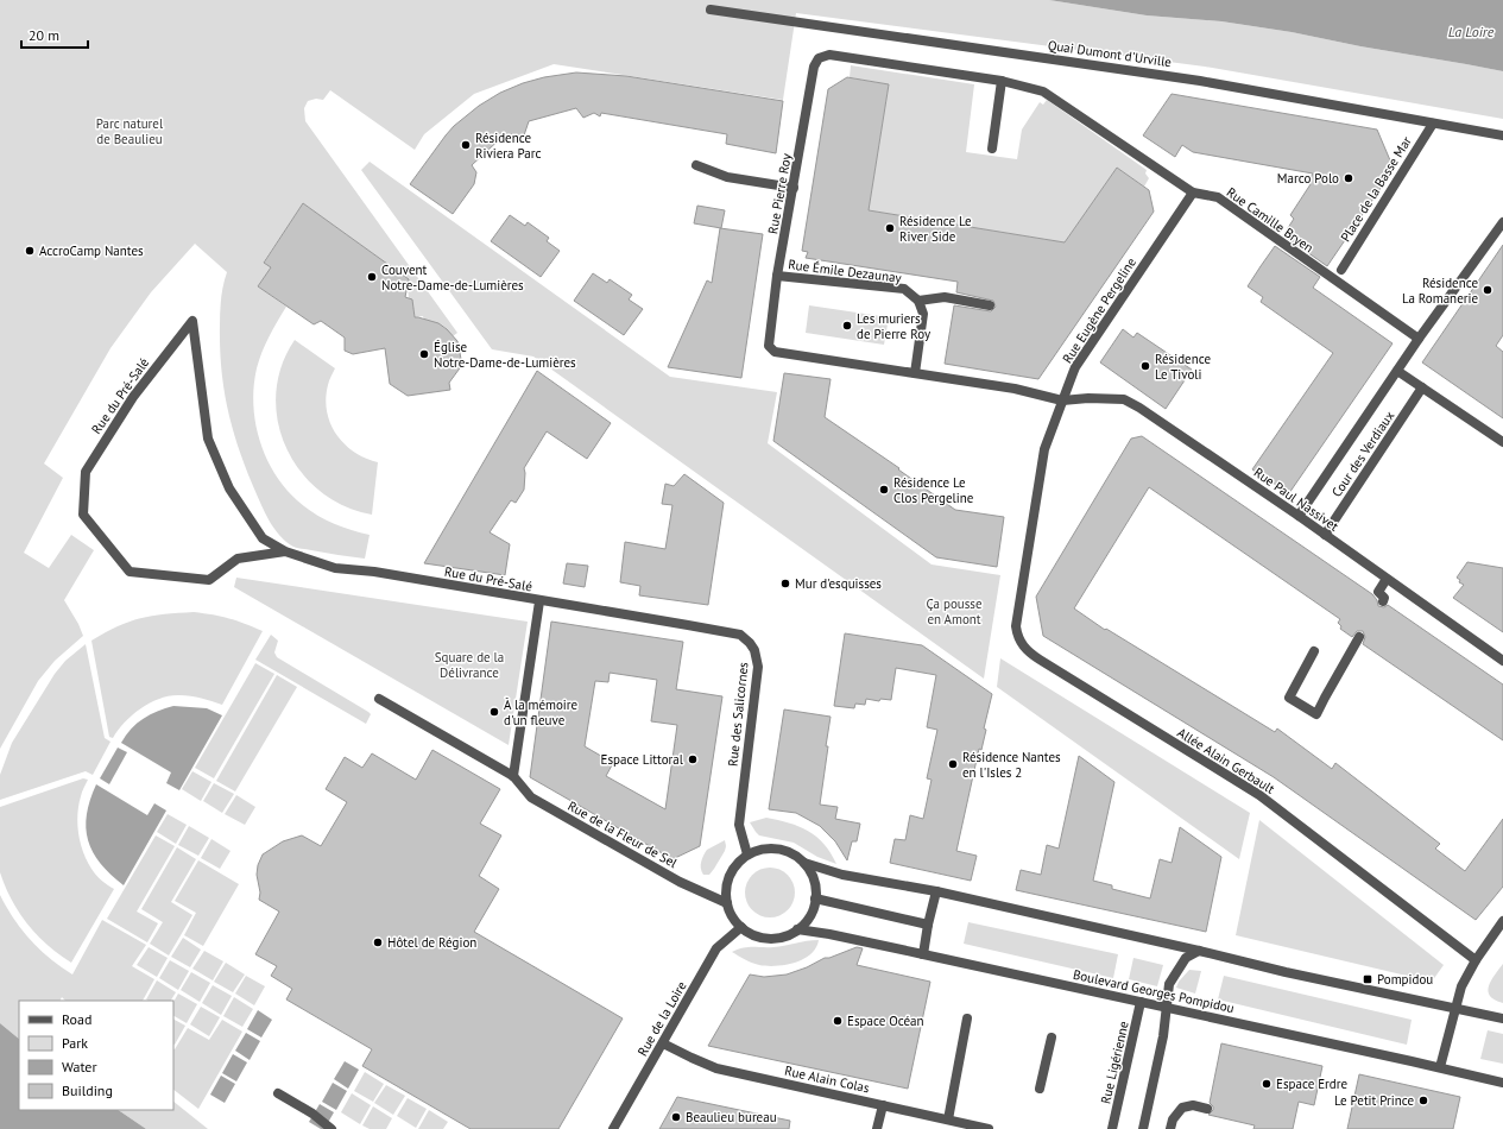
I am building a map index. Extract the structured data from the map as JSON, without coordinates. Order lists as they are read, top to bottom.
{
  "streets": {
    "street": [
      "Quai Dumont d'Urville",
      "Place de la Basse Mar",
      "Rue Pierre Roy",
      "Rue Camille Bryen",
      "Rue Émile Dezaunay",
      "Rue Eugène Pergeline",
      "Rue du Pré-Salé",
      "Cour des Verdiaux",
      "Rue Paul Nassivet",
      "Rue des Salicornes",
      "Allée Alain Gerbault",
      "Rue de la Fleur de Sel",
      "Boulevard Georges Pompidou",
      "Rue de la Loire",
      "Rue Ligérienne",
      "Rue Alain Colas"
    ]
  },
  "crossings": [
    ["Quai Dumont d'Urville", "Place de la Basse Mar"],
    ["Rue Pierre Roy", "Rue Camille Bryen"],
    ["Rue Pierre Roy", "Rue Émile Dezaunay"],
    ["Rue Camille Bryen", "Rue Eugène Pergeline"],
    ["Rue Camille Bryen", "Cour des Verdiaux"],
    ["Rue Eugène Pergeline", "Rue Paul Nassivet"],
    ["Rue Eugène Pergeline", "Allée Alain Gerbault"],
    ["Rue du Pré-Salé", "Rue des Salicornes"],
    ["Cour des Verdiaux", "Rue Paul Nassivet"],
    ["Rue des Salicornes", "Rue de la Fleur de Sel"],
    ["Rue des Salicornes", "Boulevard Georges Pompidou"],
    ["Rue des Salicornes", "Rue de la Loire"],
    ["Rue de la Fleur de Sel", "Boulevard Georges Pompidou"],
    ["Rue de la Fleur de Sel", "Rue de la Loire"],
    ["Boulevard Georges Pompidou", "Rue de la Loire"],
    ["Boulevard Georges Pompidou", "Rue Ligérienne"],
    ["Rue de la Loire", "Rue Alain Colas"]
  ],
  "water": ["La Loire"],
  "parks": ["Parc naturel de Beaulieu", "Ça pousse en Amont", "Square de la Délivrance"],
  "places": {
    "other": [
      "Résidence Riviera Parc",
      "Marco Polo",
      "Résidence Le River Side",
      "AccroCamp Nantes",
      "Couvent Notre-Dame-de-Lumières",
      "Résidence La Romanerie",
      "Les muriers de Pierre Roy",
      "Église Notre-Dame-de-Lumières",
      "Résidence Le Tivoli",
      "Résidence Le Clos Pergeline",
      "Mur d'esquisses",
      "À la mémoire d'un fleuve",
      "Espace Littoral",
      "Résidence Nantes en l'Isles 2",
      "Hôtel de Région",
      "Espace Océan",
      "Espace Erdre",
      "Le Petit Prince",
      "Beaulieu bureau"
    ],
    "transit": ["Pompidou"]
  },
  "legend": [
    "Road",
    "Park",
    "Water",
    "Building"
  ],
  "scale_bar": "20 m"
}
